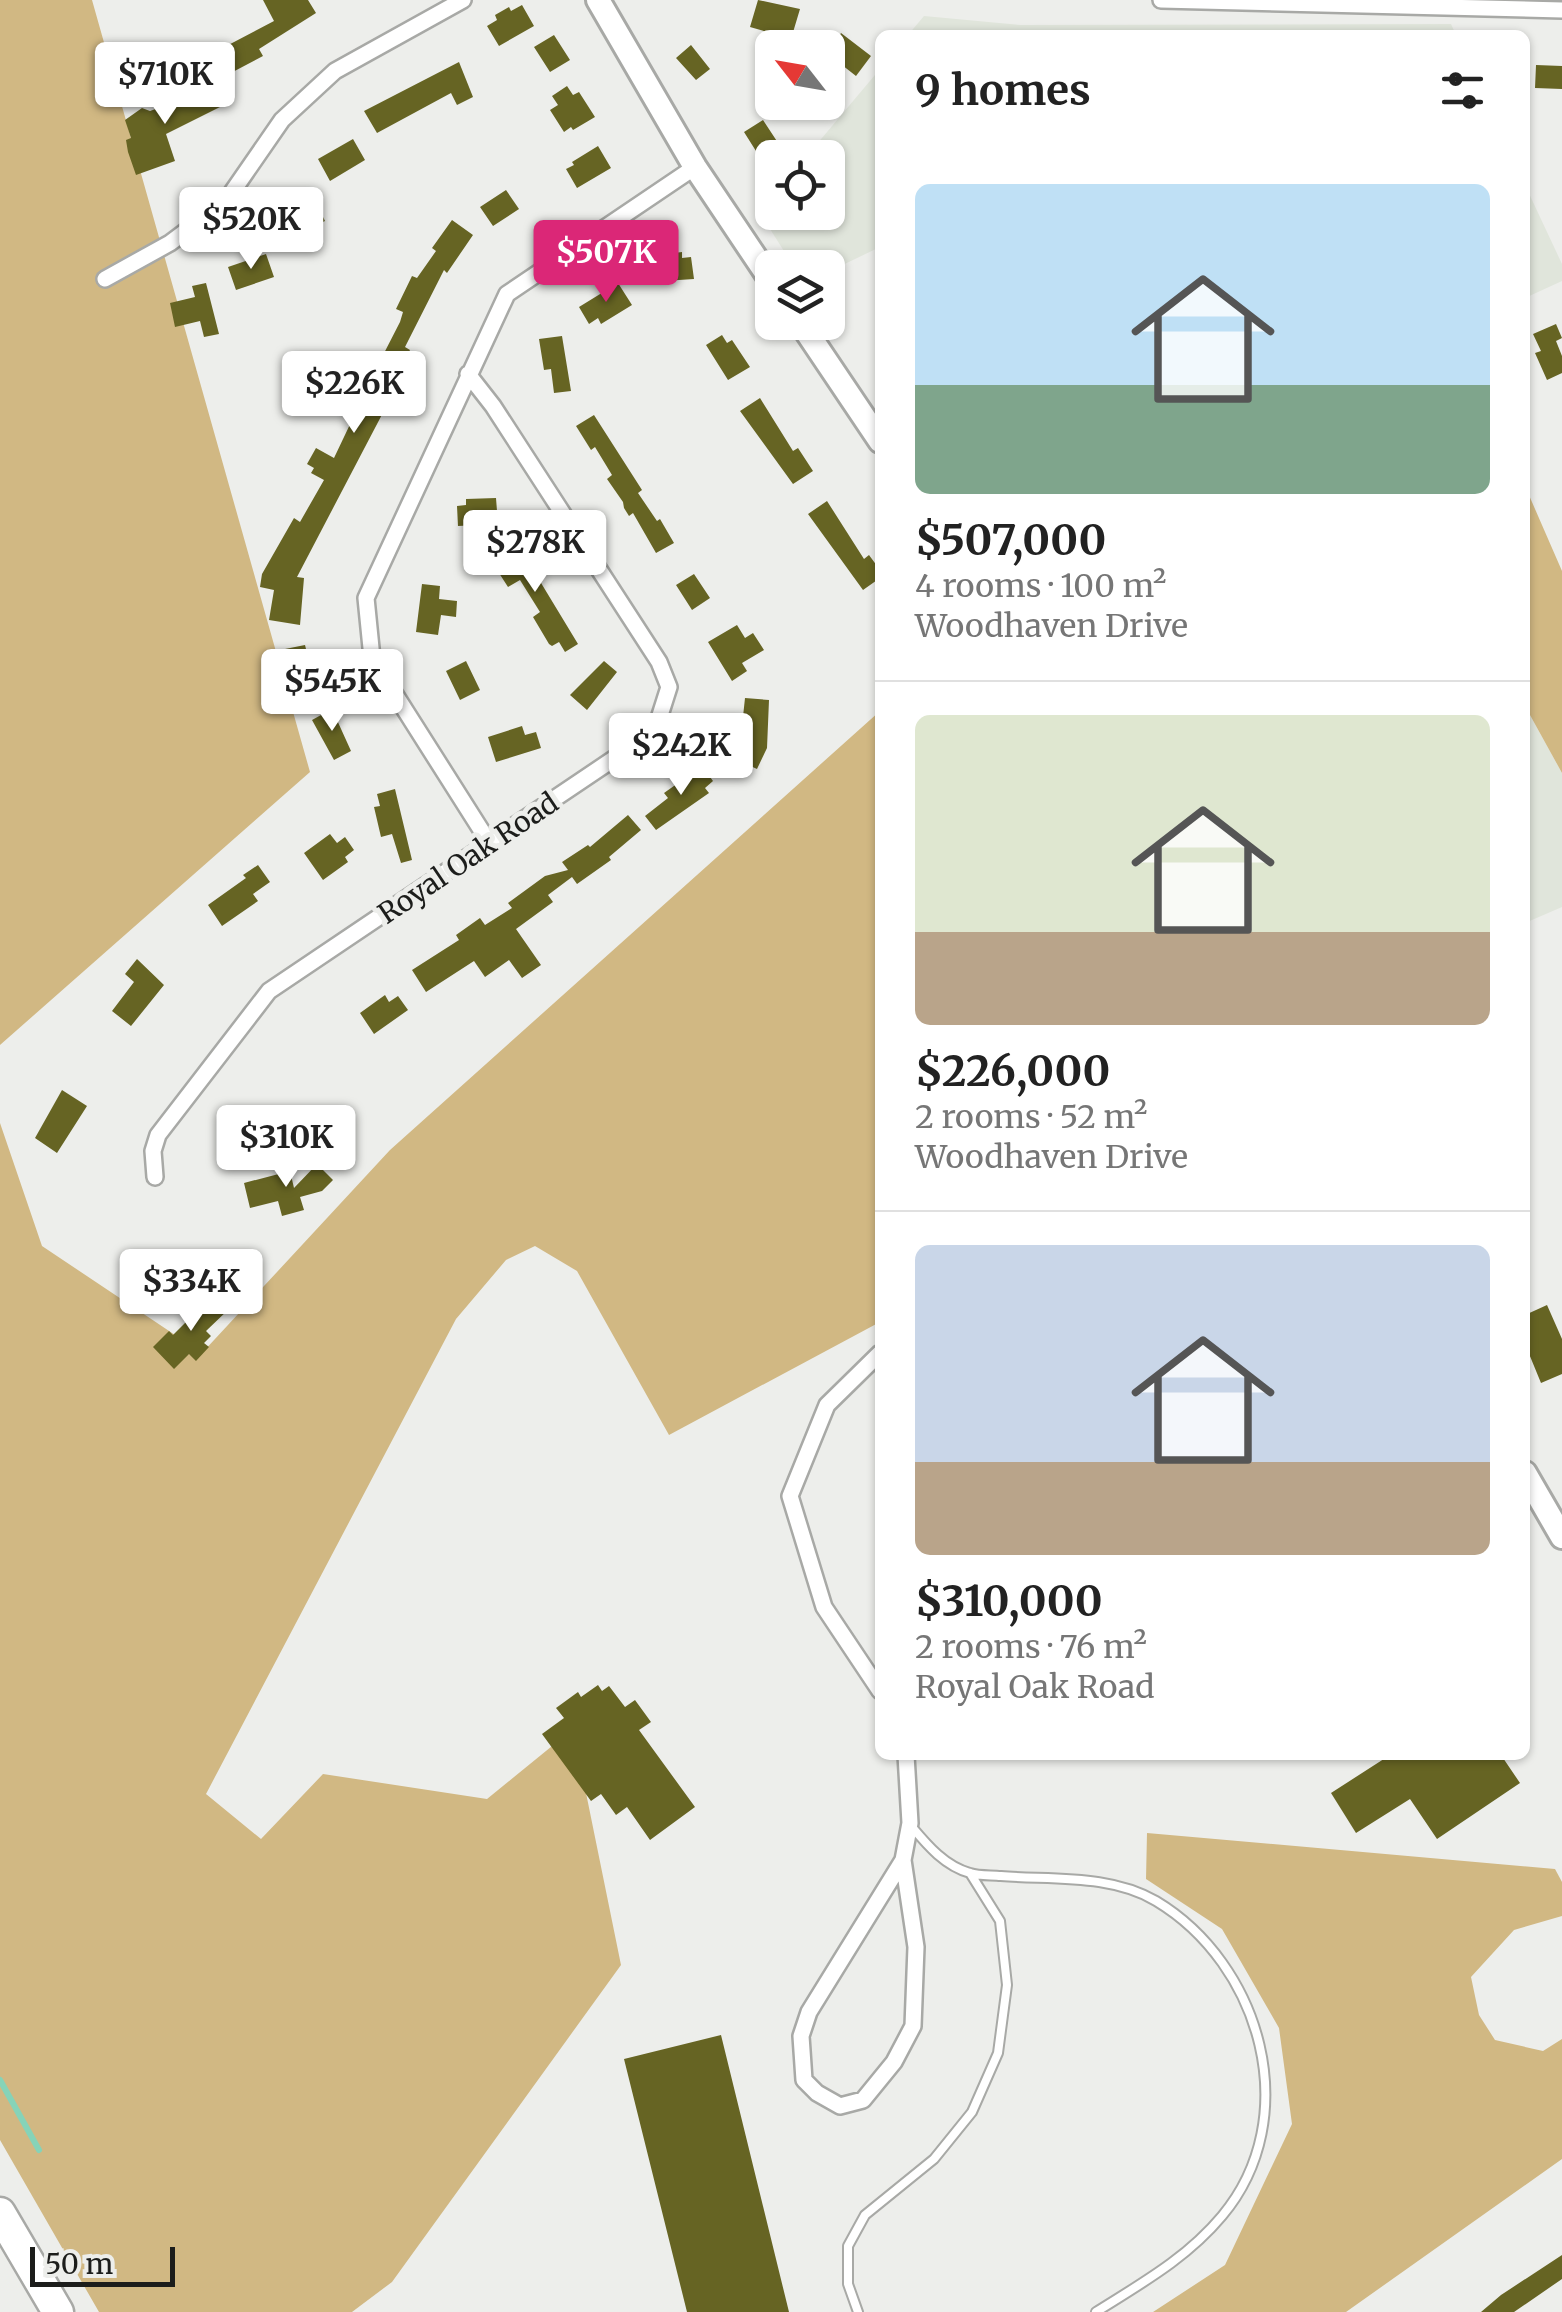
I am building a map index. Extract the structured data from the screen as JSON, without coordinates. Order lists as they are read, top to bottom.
{
  "streets": {
    "street": ["Royal Oak Road"]
  },
  "scale_bar": "50 m",
  "north": "top left",
  "page": {
    "heading": "9 homes",
    "price": [
      "$710K",
      "$520K",
      "$507K",
      "$226K",
      "$278K",
      "$545K",
      "$242K",
      "$310K",
      "$334K"
    ],
    "list": [
      {
        "name": "$507,000",
        "note": "4 rooms · 100 m² · Woodhaven Drive"
      },
      {
        "name": "$226,000",
        "note": "2 rooms · 52 m² · Woodhaven Drive"
      },
      {
        "name": "$310,000",
        "note": "2 rooms · 76 m² · Royal Oak Road"
      }
    ],
    "scale": "50 m"
  }
}
